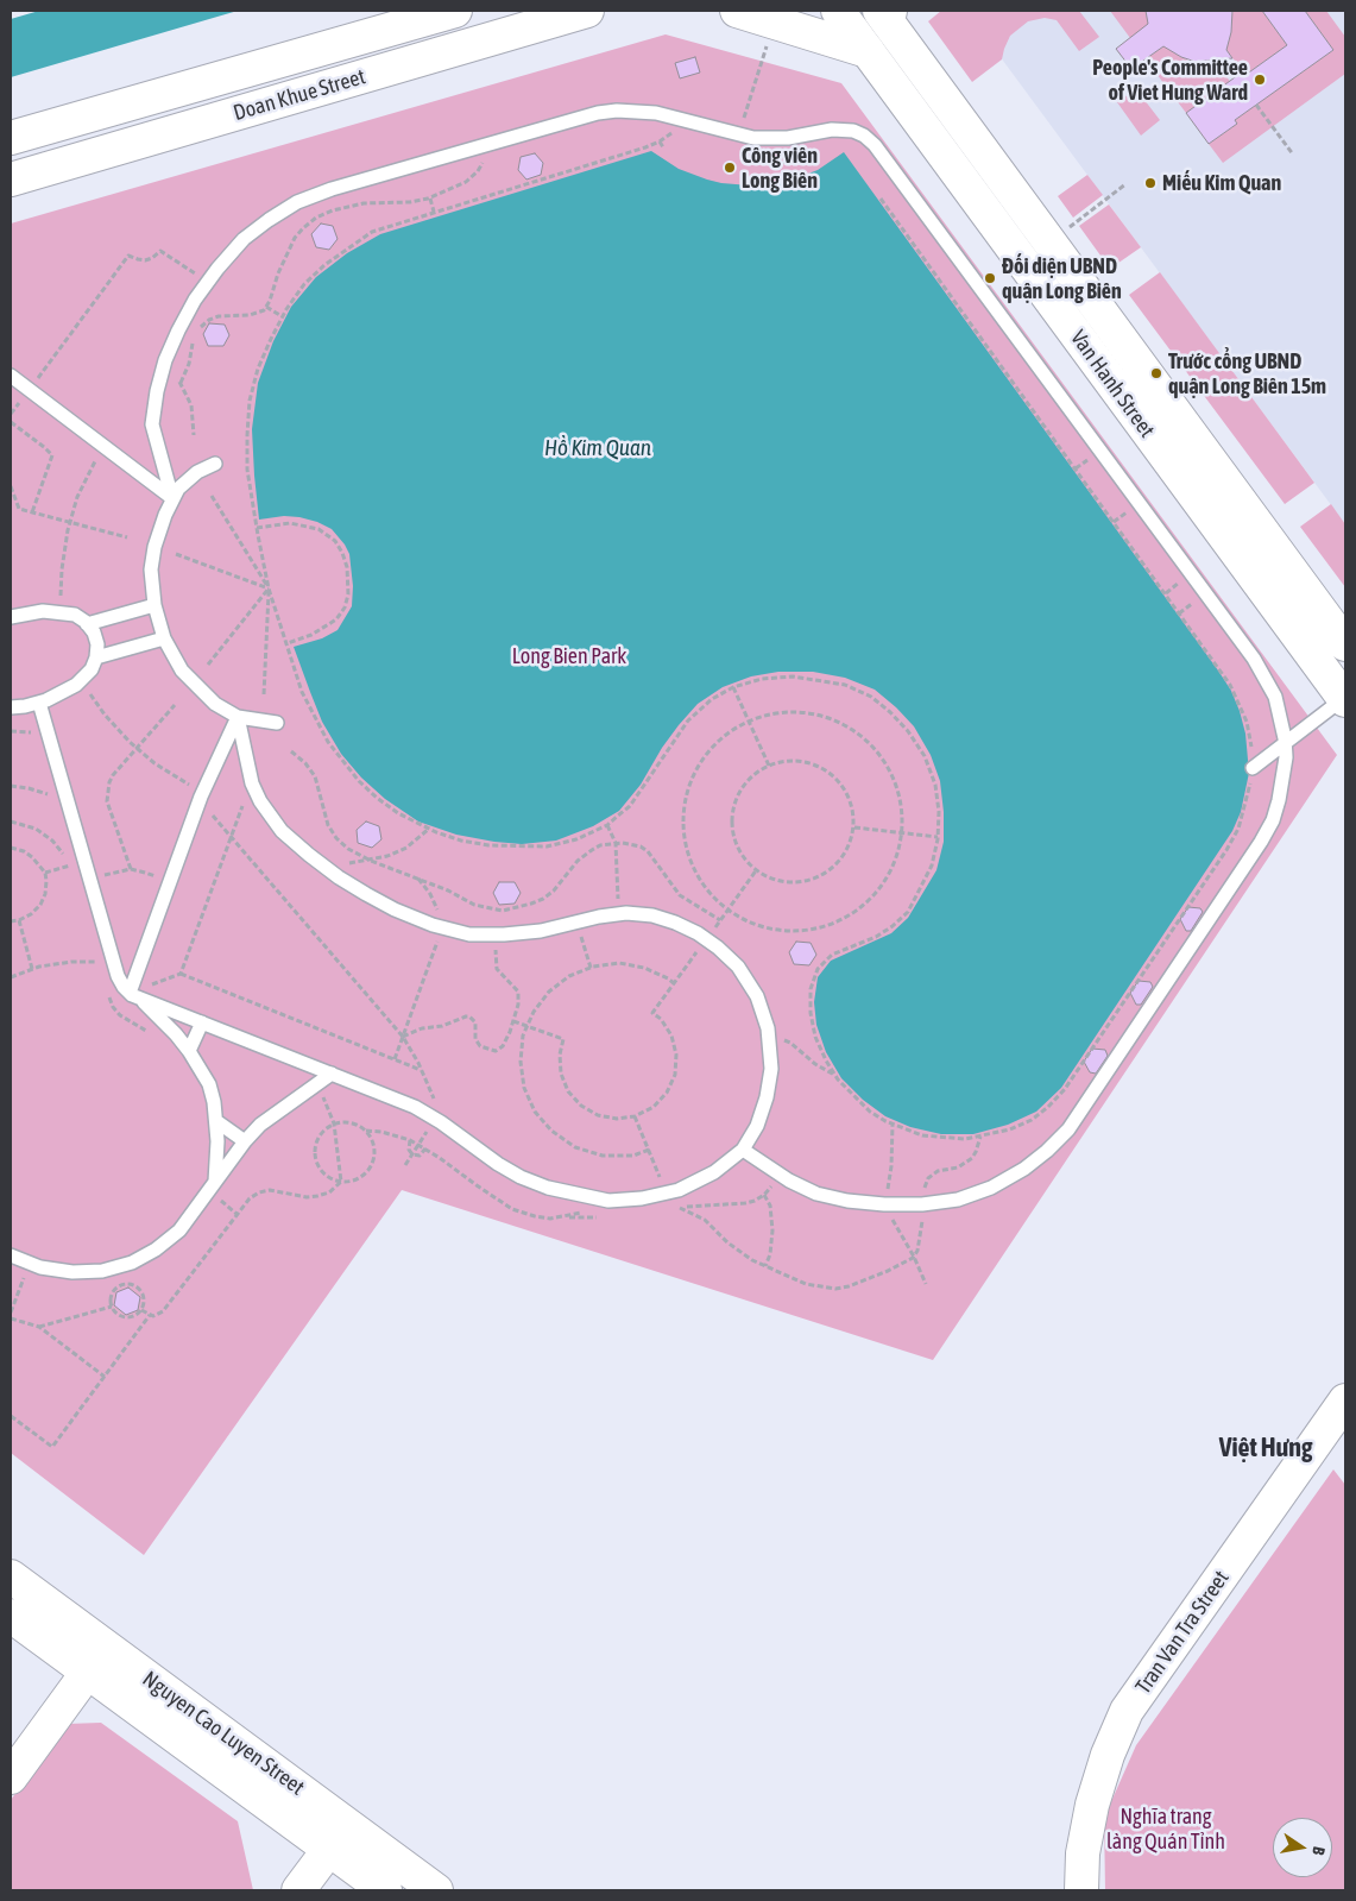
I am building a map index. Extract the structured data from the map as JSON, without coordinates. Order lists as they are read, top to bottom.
{
  "streets": {
    "street": [
      "Doan Khue Street",
      "Van Hanh Street",
      "Tran Van Tra Street",
      "Nguyen Cao Luyen Street"
    ]
  },
  "districts": ["Việt Hưng"],
  "water": ["Hồ Kim Quan"],
  "parks": ["Long Bien Park", "Nghĩa trang làng Quán Tỉnh"],
  "places": [
    "People's Committee of Viet Hung Ward",
    "Công viên Long Biên",
    "Miếu Kim Quan",
    "Đối diện UBND quận Long Biên",
    "Trước cổng UBND quận Long Biên 15m"
  ],
  "north": "right"
}
